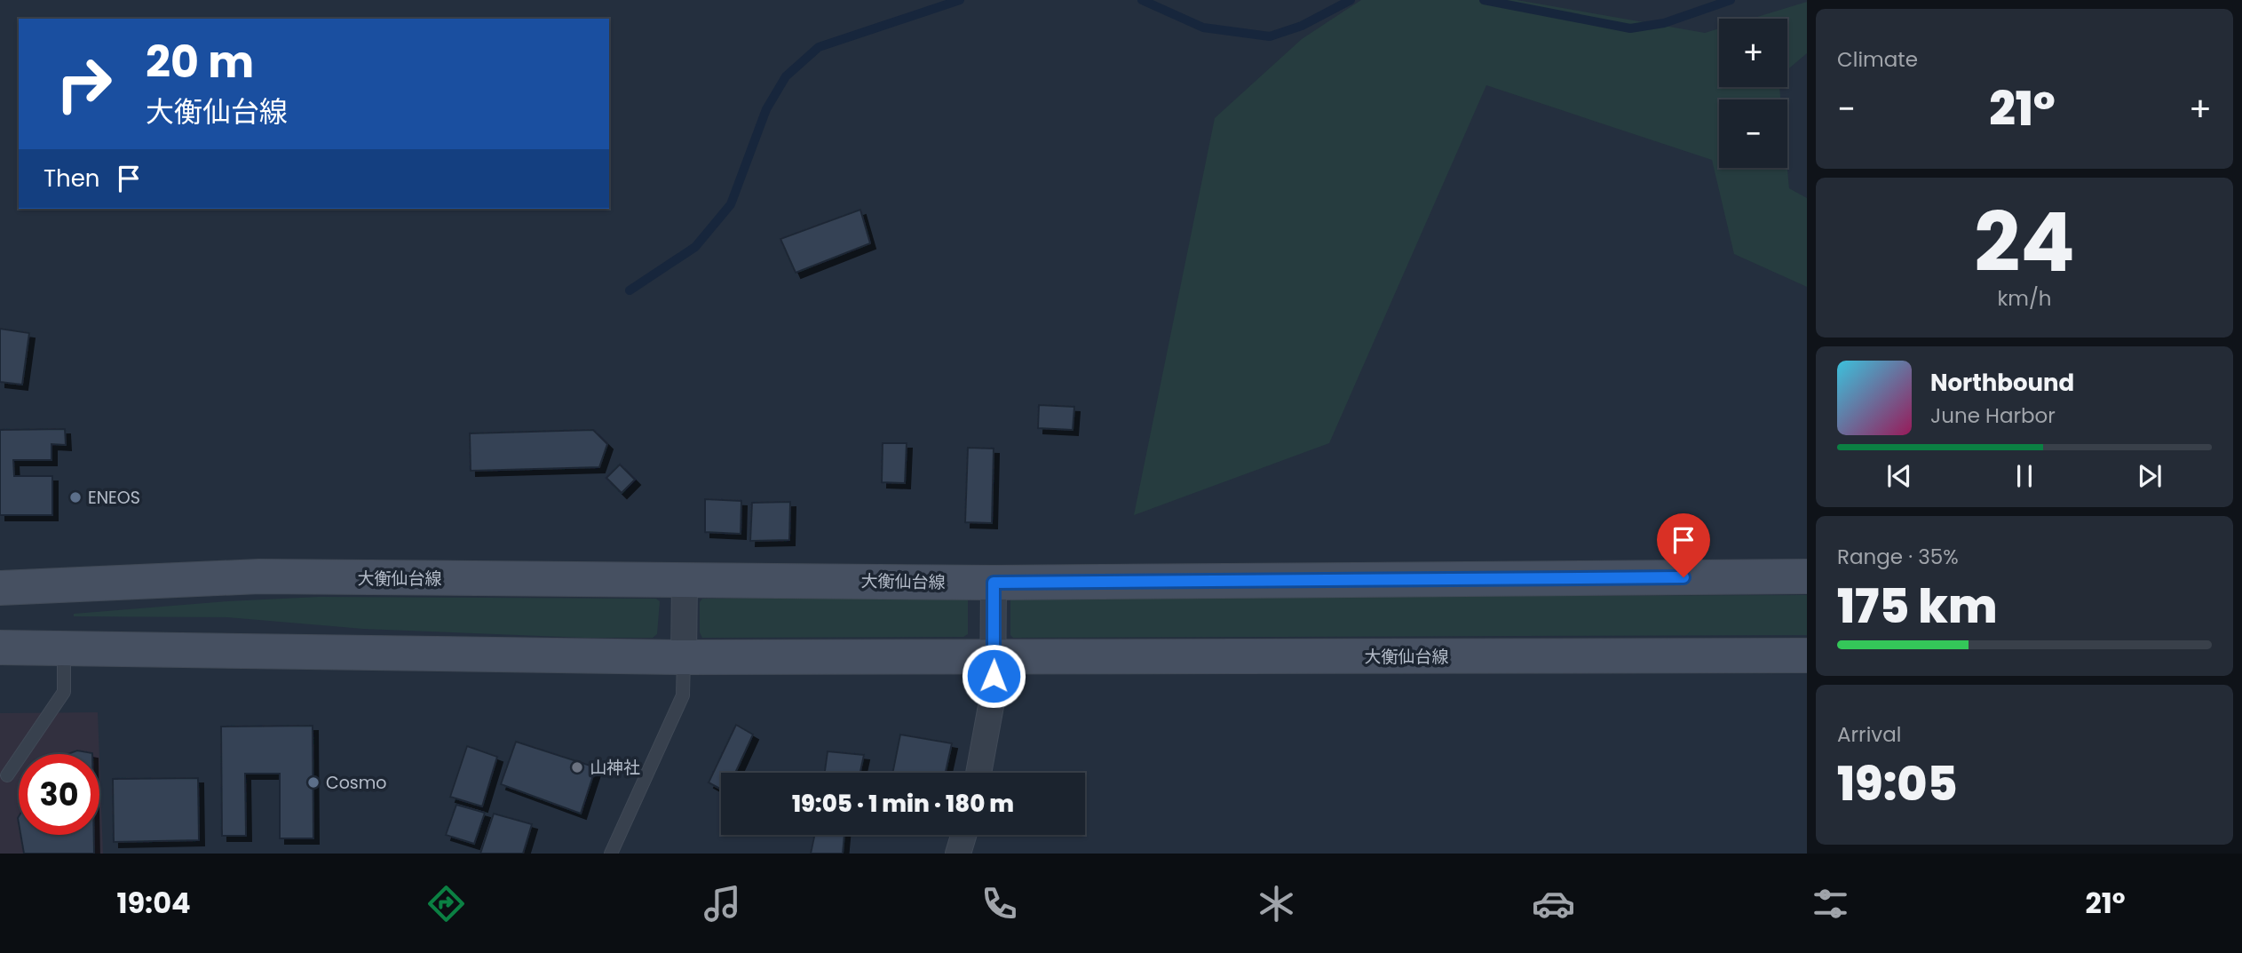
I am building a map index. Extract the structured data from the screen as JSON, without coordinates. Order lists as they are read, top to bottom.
{
  "streets": {
    "main road": ["大衡仙台線"]
  },
  "places": ["ENEOS", "山神社", "Cosmo"],
  "page": {
    "tile": [
      "Climate",
      ["24", "km/h"],
      ["Range · 35%", "175 km"],
      ["Arrival", "19:05"]
    ],
    "map_buttons": ["+", "−"],
    "turn": ["20 m", "大衡仙台線"],
    "heat": ["−", "21°", "+"],
    "then": "Then",
    "song": ["Northbound", "June Harbor"],
    "limit": "30",
    "trip": "19:05 · 1 min · 180 m",
    "tabs": ["19:04", "21°"]
  }
}
